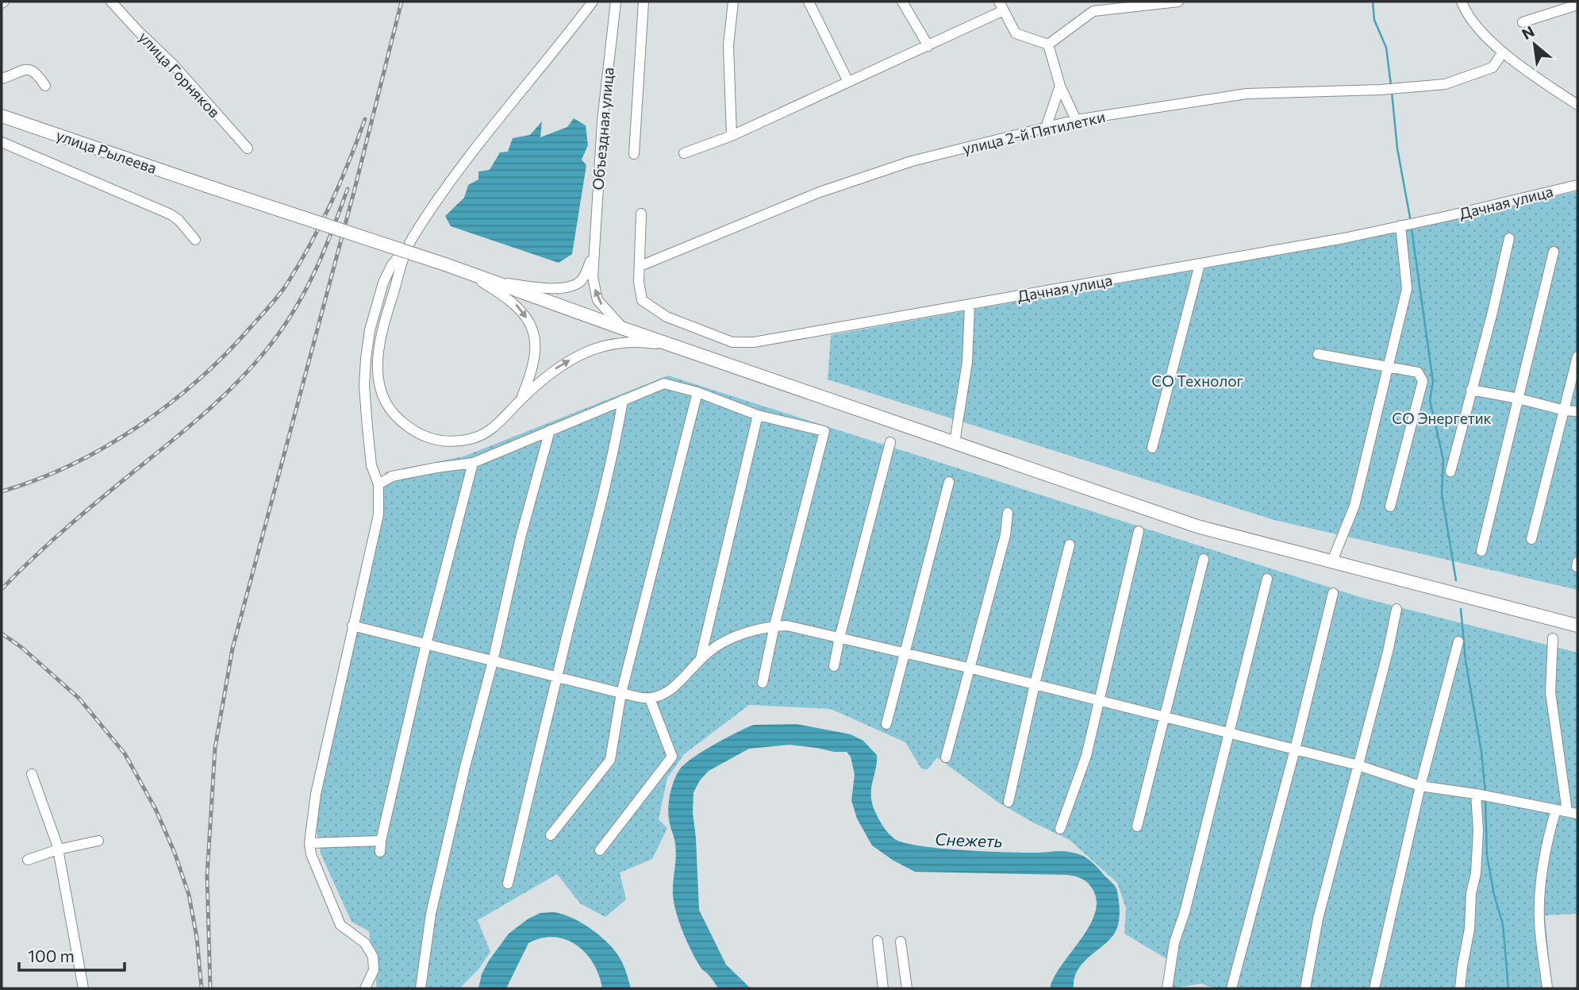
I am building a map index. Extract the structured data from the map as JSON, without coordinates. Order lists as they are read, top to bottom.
{
  "streets": {
    "main road": ["улица Рылеева"],
    "street": [
      "улица Горняков",
      "Объездная улица",
      "улица 2-й Пятилетки",
      "Дачная улица"
    ]
  },
  "crossings": [
    ["Объездная улица", "улица Рылеева"],
    ["улица 2-й Пятилетки", "Дачная улица"]
  ],
  "water": ["Снежеть"],
  "parks": ["СО Технолог", "СО Энергетик"],
  "scale_bar": "100 m",
  "north": "top left"
}
